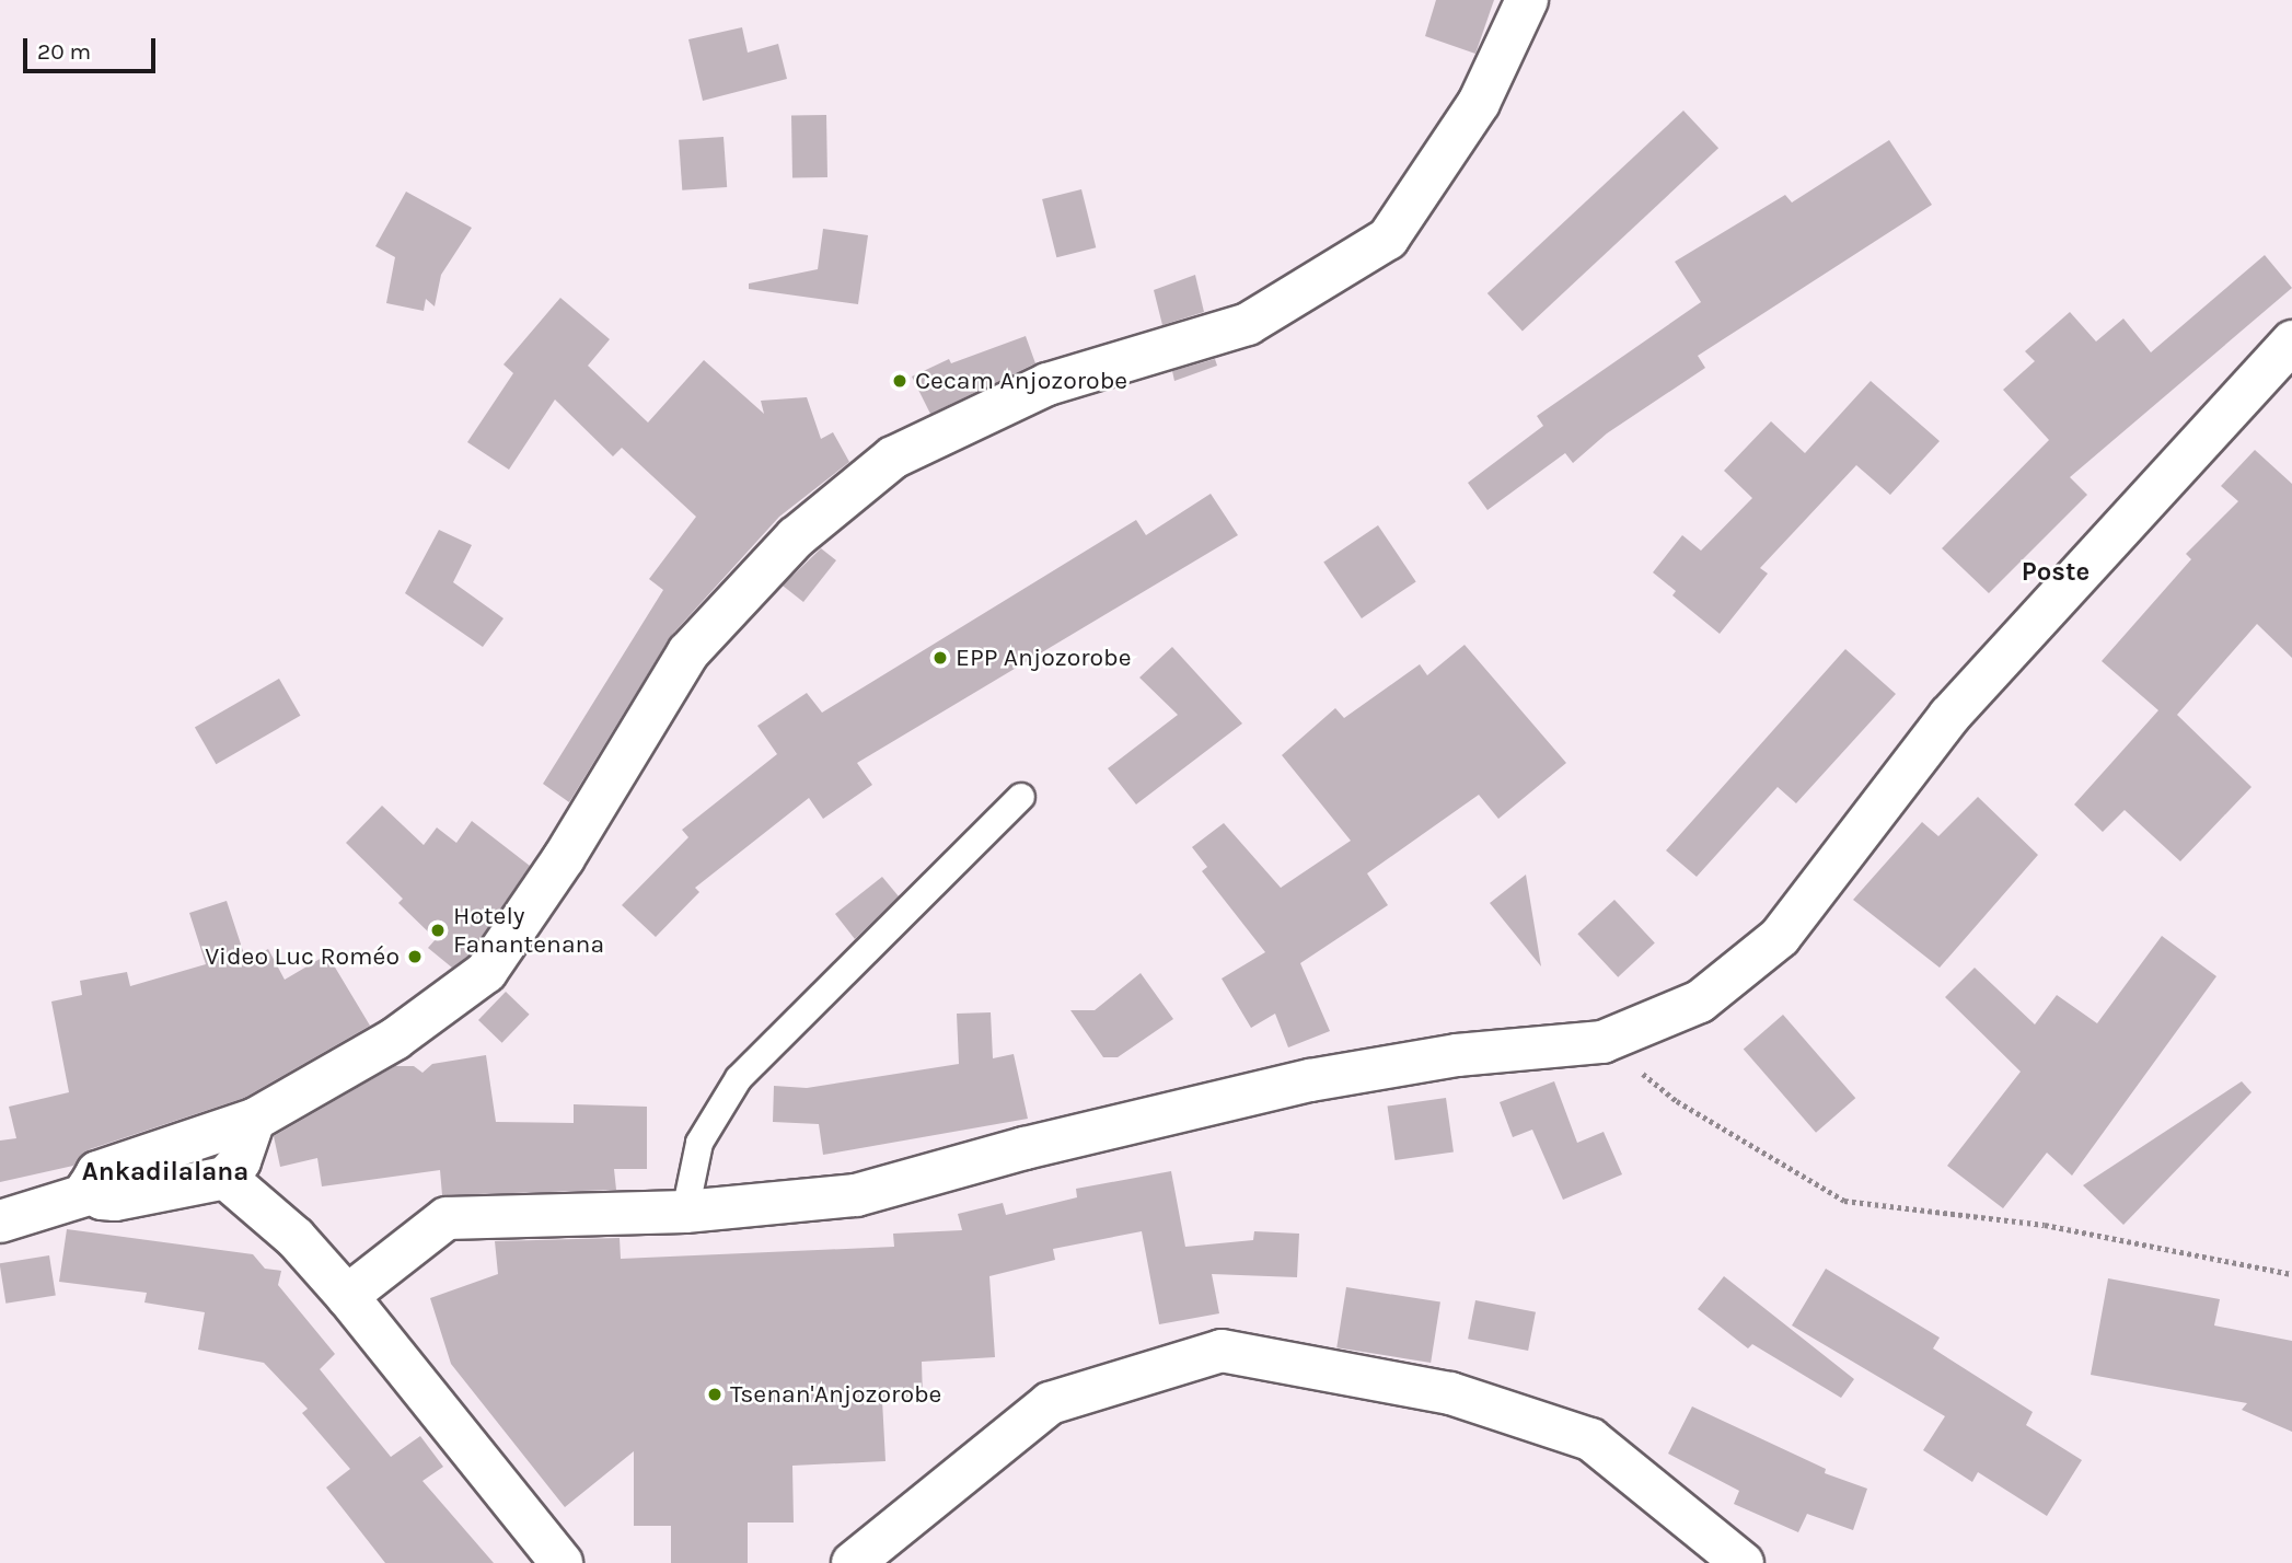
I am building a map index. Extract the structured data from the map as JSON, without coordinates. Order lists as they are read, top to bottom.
{
  "districts": ["Poste", "Ankadilalana"],
  "places": [
    "Cecam Anjozorobe",
    "EPP Anjozorobe",
    "Hotely Fanantenana",
    "Video Luc Roméo",
    "Tsenan'Anjozorobe"
  ],
  "scale_bar": "20 m"
}
